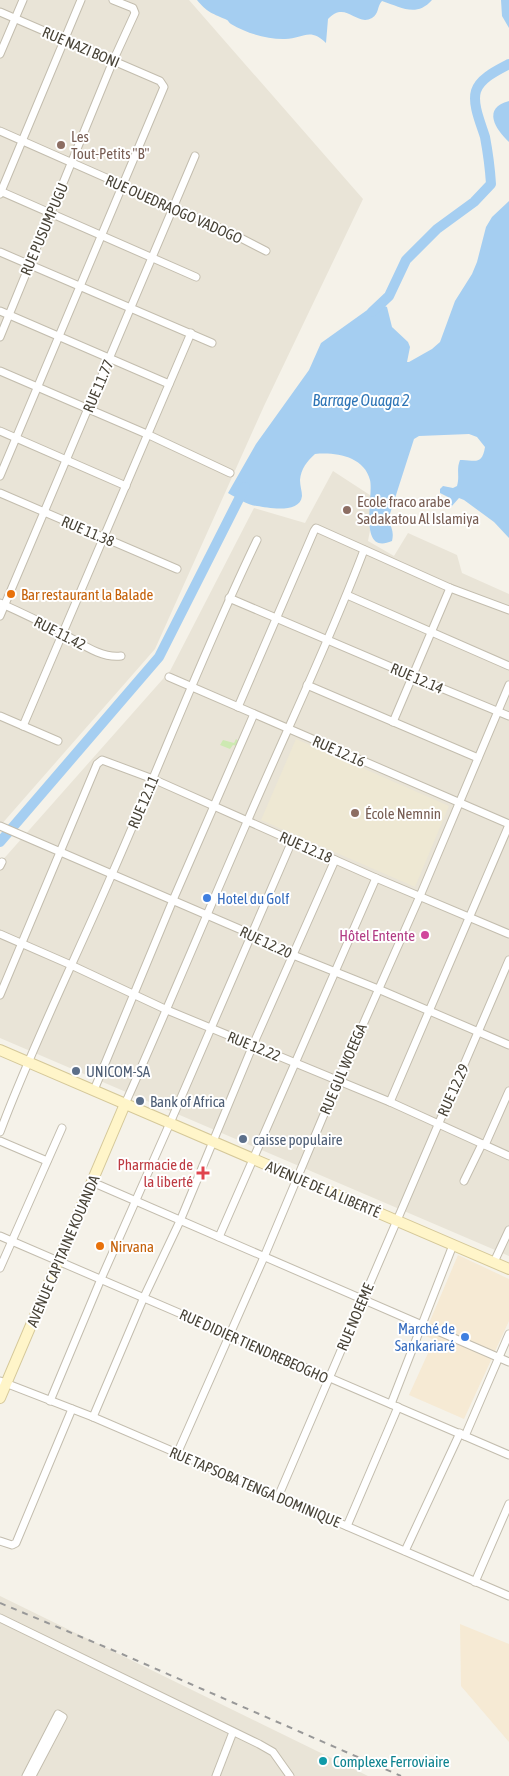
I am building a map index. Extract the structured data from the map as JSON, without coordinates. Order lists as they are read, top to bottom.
{
  "streets": {
    "main road": ["AVENUE DE LA LIBERTÉ", "AVENUE CAPITAINE KOUANDA"],
    "street": [
      "RUE NAZI BONI",
      "RUE OUEDRAOGO VADOGO",
      "RUE PUSUMPUGU",
      "RUE 11.77",
      "RUE 11.38",
      "RUE 11.42",
      "RUE 12.14",
      "RUE 12.16",
      "RUE 12.11",
      "RUE 12.18",
      "RUE 12.20",
      "RUE 12.22",
      "RUE GUL WOEEGA",
      "RUE 12.29",
      "RUE NOEEME",
      "RUE DIDIER TIENDREBEOGHO",
      "RUE TAPSOBA TENGA DOMINIQUE"
    ]
  },
  "crossings": [
    ["RUE NAZI BONI", "RUE OUEDRAOGO VADOGO"],
    ["RUE NAZI BONI", "RUE PUSUMPUGU"],
    ["RUE OUEDRAOGO VADOGO", "RUE PUSUMPUGU"],
    ["RUE OUEDRAOGO VADOGO", "RUE 11.77"],
    ["RUE 11.77", "RUE 11.38"],
    ["RUE 11.77", "RUE 11.42"],
    ["RUE 12.14", "RUE 12.11"],
    ["RUE 12.14", "RUE GUL WOEEGA"],
    ["RUE 12.16", "RUE 12.11"],
    ["RUE 12.16", "RUE GUL WOEEGA"],
    ["RUE 12.11", "RUE 12.18"],
    ["RUE 12.11", "RUE 12.20"],
    ["RUE 12.11", "RUE 12.22"],
    ["RUE 12.11", "AVENUE DE LA LIBERTÉ"],
    ["RUE 12.18", "RUE 12.20"],
    ["RUE 12.18", "RUE GUL WOEEGA"],
    ["RUE 12.20", "RUE GUL WOEEGA"],
    ["RUE 12.20", "RUE 12.29"],
    ["RUE 12.22", "RUE GUL WOEEGA"],
    ["RUE 12.22", "RUE 12.29"],
    ["RUE GUL WOEEGA", "AVENUE DE LA LIBERTÉ"],
    ["RUE GUL WOEEGA", "RUE DIDIER TIENDREBEOGHO"],
    ["RUE GUL WOEEGA", "RUE TAPSOBA TENGA DOMINIQUE"],
    ["RUE 12.29", "AVENUE DE LA LIBERTÉ"],
    ["RUE 12.29", "RUE NOEEME"],
    ["AVENUE DE LA LIBERTÉ", "AVENUE CAPITAINE KOUANDA"],
    ["AVENUE DE LA LIBERTÉ", "RUE NOEEME"],
    ["AVENUE CAPITAINE KOUANDA", "RUE DIDIER TIENDREBEOGHO"],
    ["AVENUE CAPITAINE KOUANDA", "RUE TAPSOBA TENGA DOMINIQUE"],
    ["RUE NOEEME", "RUE DIDIER TIENDREBEOGHO"],
    ["RUE NOEEME", "RUE TAPSOBA TENGA DOMINIQUE"]
  ],
  "water": ["Barrage Ouaga 2"],
  "places": {
    "other": [
      "Les Tout-Petits \"B\"",
      "Ecole fraco arabe Sadakatou Al Islamiya",
      "Bar restaurant la Balade",
      "École Nemnin",
      "Hotel du Golf",
      "Hôtel Entente",
      "UNICOM-SA",
      "Bank of Africa",
      "caisse populaire",
      "Nirvana",
      "Marché de Sankariaré",
      "Complexe Ferroviaire"
    ],
    "health": ["Pharmacie de la liberté"]
  }
}
